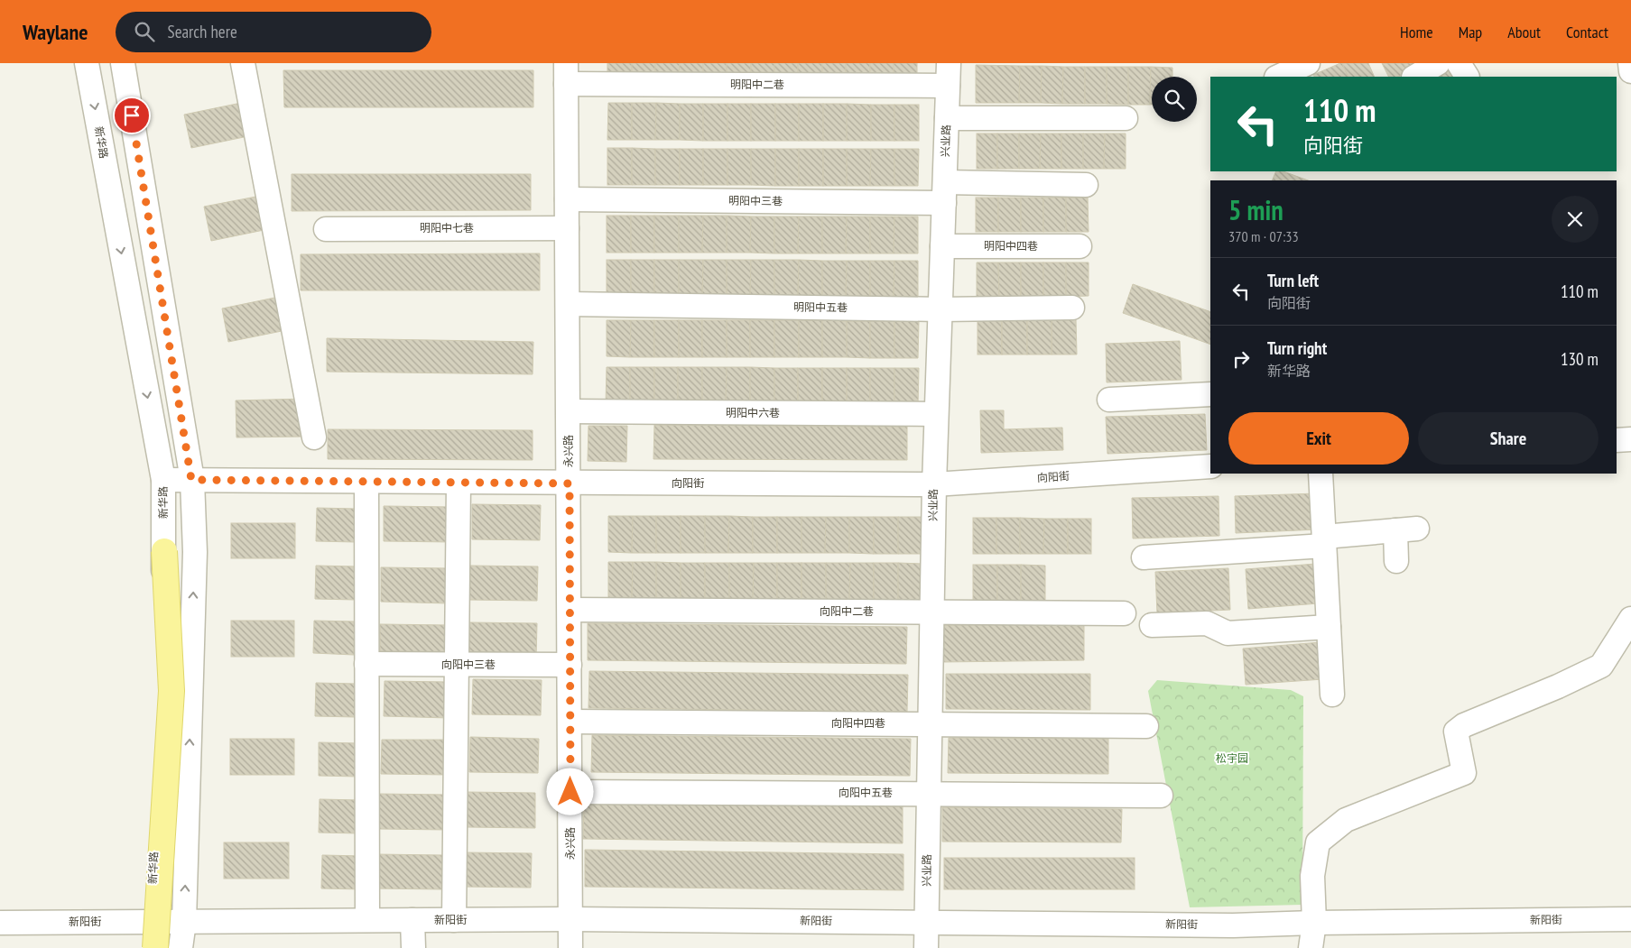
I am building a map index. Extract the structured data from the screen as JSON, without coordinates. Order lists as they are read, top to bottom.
{
  "streets": {
    "street": [
      "明阳中二巷",
      "兴业路",
      "新华路",
      "明阳中三巷",
      "明阳中七巷",
      "明阳中四巷",
      "明阳中五巷",
      "明阳中六巷",
      "永兴路",
      "向阳街",
      "向阳中二巷",
      "向阳中三巷",
      "向阳中四巷",
      "向阳中五巷",
      "新阳街"
    ]
  },
  "crossings": [
    ["明阳中二巷", "兴业路"],
    ["明阳中二巷", "永兴路"],
    ["兴业路", "明阳中三巷"],
    ["兴业路", "明阳中四巷"],
    ["兴业路", "明阳中五巷"],
    ["兴业路", "明阳中六巷"],
    ["兴业路", "向阳街"],
    ["兴业路", "向阳中二巷"],
    ["兴业路", "向阳中四巷"],
    ["兴业路", "向阳中五巷"],
    ["兴业路", "新阳街"],
    ["新华路", "向阳街"],
    ["新华路", "新阳街"],
    ["明阳中三巷", "永兴路"],
    ["明阳中七巷", "永兴路"],
    ["明阳中五巷", "永兴路"],
    ["明阳中六巷", "永兴路"],
    ["永兴路", "向阳街"],
    ["永兴路", "向阳中二巷"],
    ["永兴路", "向阳中三巷"],
    ["永兴路", "向阳中四巷"],
    ["永兴路", "向阳中五巷"],
    ["永兴路", "新阳街"]
  ],
  "parks": ["松宇园"],
  "page": {
    "header": "Waylane",
    "search": "Search here",
    "nav": [
      "Home",
      "Map",
      "About",
      "Contact"
    ],
    "turn": ["110 m", "向阳街"],
    "heading": ["5 min", "370 m · 07:33"],
    "list": [
      {
        "name": "Turn left",
        "note": "向阳街",
        "value": "110 m"
      },
      {
        "name": "Turn right",
        "note": "新华路",
        "value": "130 m"
      }
    ],
    "buttons": ["Exit", "Share"]
  }
}
